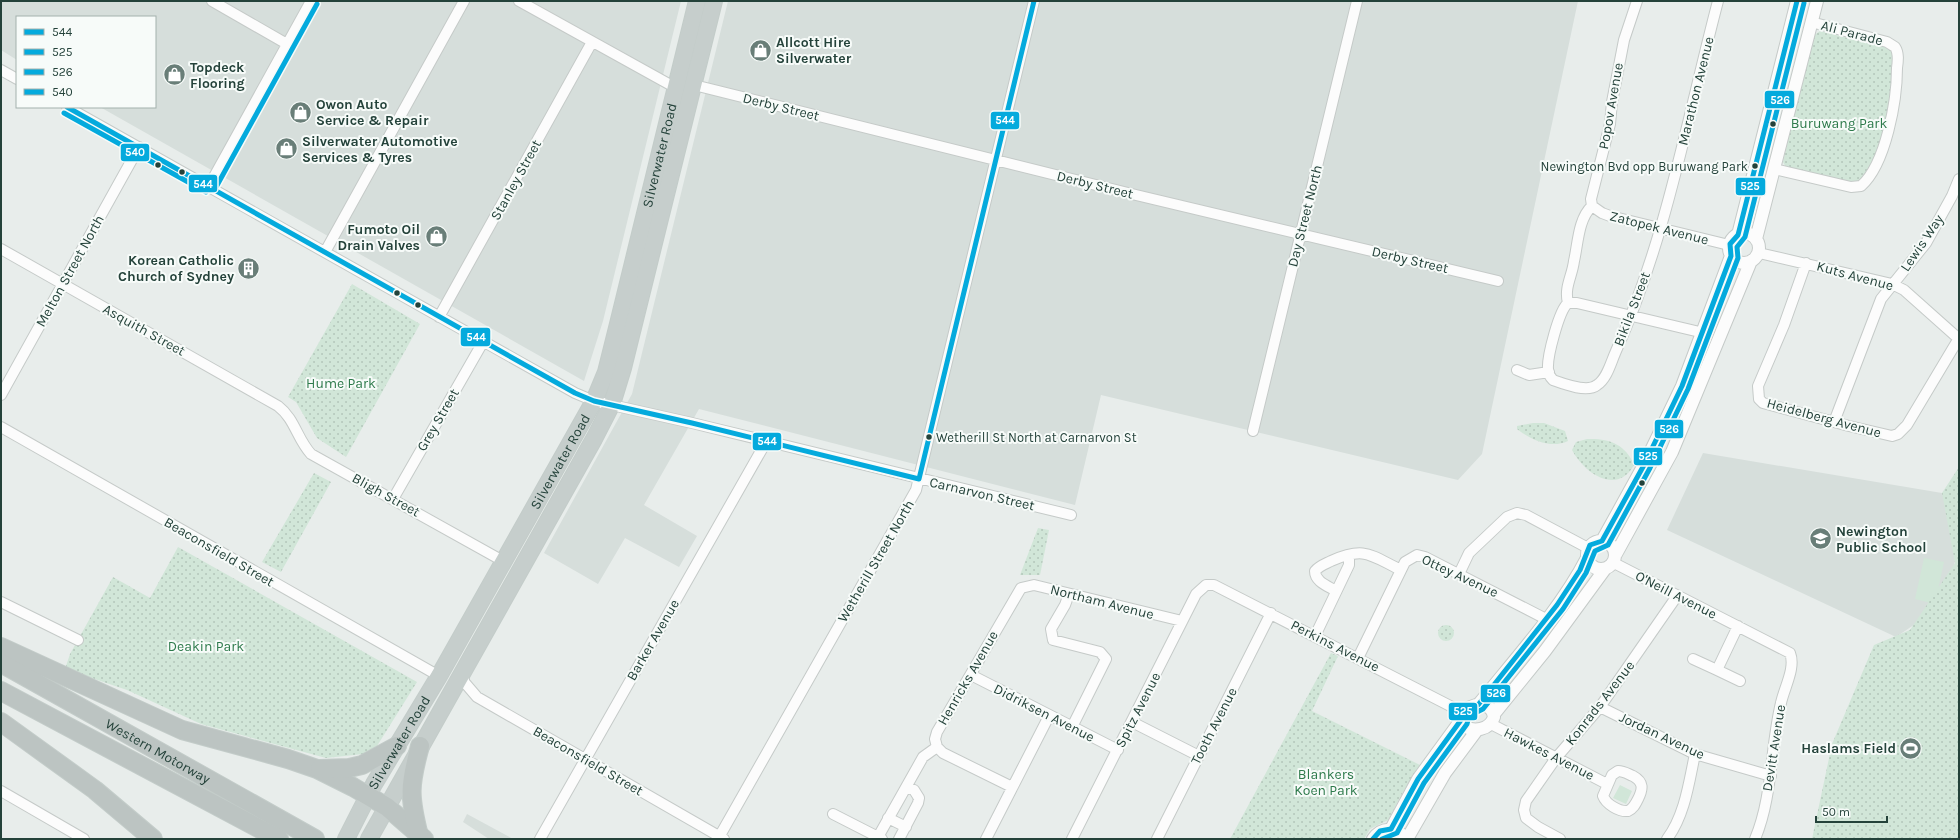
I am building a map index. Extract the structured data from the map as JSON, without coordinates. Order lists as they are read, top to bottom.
{
  "streets": {
    "highway": ["Silverwater Road", "Western Motorway"],
    "street": [
      "Ali Parade",
      "Marathon Avenue",
      "Popov Avenue",
      "Derby Street",
      "Stanley Street",
      "Day Street North",
      "Zatopek Avenue",
      "Lewis Way",
      "Melton Street North",
      "Kuts Avenue",
      "Bikila Street",
      "Asquith Street",
      "Heidelberg Avenue",
      "Grey Street",
      "Carnarvon Street",
      "Bligh Street",
      "Beaconsfield Street",
      "Wetherill Street North",
      "Ottey Avenue",
      "O'Neill Avenue",
      "Northam Avenue",
      "Barker Avenue",
      "Perkins Avenue",
      "Henricks Avenue",
      "Konrads Avenue",
      "Spitz Avenue",
      "Didriksen Avenue",
      "Tooth Avenue",
      "Jordan Avenue",
      "Devitt Avenue",
      "Hawkes Avenue"
    ]
  },
  "crossings": [
    ["Marathon Avenue", "Zatopek Avenue"],
    ["Marathon Avenue", "Bikila Street"],
    ["Popov Avenue", "Zatopek Avenue"],
    ["Derby Street", "Silverwater Road"],
    ["Derby Street", "Day Street North"],
    ["Derby Street", "Wetherill Street North"],
    ["Silverwater Road", "Carnarvon Street"],
    ["Silverwater Road", "Bligh Street"],
    ["Silverwater Road", "Beaconsfield Street"],
    ["Stanley Street", "Carnarvon Street"],
    ["Zatopek Avenue", "Kuts Avenue"],
    ["Zatopek Avenue", "Bikila Street"],
    ["Lewis Way", "Kuts Avenue"],
    ["Lewis Way", "Heidelberg Avenue"],
    ["Melton Street North", "Asquith Street"],
    ["Melton Street North", "Carnarvon Street"],
    ["Kuts Avenue", "Heidelberg Avenue"],
    ["Asquith Street", "Bligh Street"],
    ["Grey Street", "Carnarvon Street"],
    ["Grey Street", "Bligh Street"],
    ["Carnarvon Street", "Wetherill Street North"],
    ["Carnarvon Street", "Barker Avenue"],
    ["Beaconsfield Street", "Wetherill Street North"],
    ["Beaconsfield Street", "Barker Avenue"],
    ["Ottey Avenue", "Perkins Avenue"],
    ["O'Neill Avenue", "Konrads Avenue"],
    ["O'Neill Avenue", "Devitt Avenue"],
    ["Northam Avenue", "Henricks Avenue"],
    ["Northam Avenue", "Spitz Avenue"],
    ["Perkins Avenue", "Spitz Avenue"],
    ["Perkins Avenue", "Tooth Avenue"],
    ["Perkins Avenue", "Hawkes Avenue"],
    ["Henricks Avenue", "Didriksen Avenue"],
    ["Konrads Avenue", "Jordan Avenue"],
    ["Konrads Avenue", "Hawkes Avenue"],
    ["Spitz Avenue", "Didriksen Avenue"],
    ["Jordan Avenue", "Devitt Avenue"]
  ],
  "parks": [
    "Buruwang Park",
    "Hume Park",
    "Deakin Park",
    "Blankers Koen Park"
  ],
  "places": {
    "shop": [
      "Allcott Hire Silverwater",
      "Topdeck Flooring",
      "Owon Auto Service & Repair",
      "Silverwater Automotive Services & Tyres",
      "Fumoto Oil Drain Valves"
    ],
    "other": ["Newington Bvd opp Buruwang Park", "Wetherill St North at Carnarvon St"],
    "building": ["Korean Catholic Church of Sydney"],
    "school or university": ["Newington Public School"],
    "sports": ["Haslams Field"]
  },
  "lines": [
    "transit line 544",
    "transit line 525",
    "transit line 526",
    "transit line 540"
  ],
  "legend": [
    "544",
    "525",
    "526",
    "540"
  ],
  "scale_bar": "50 m"
}
